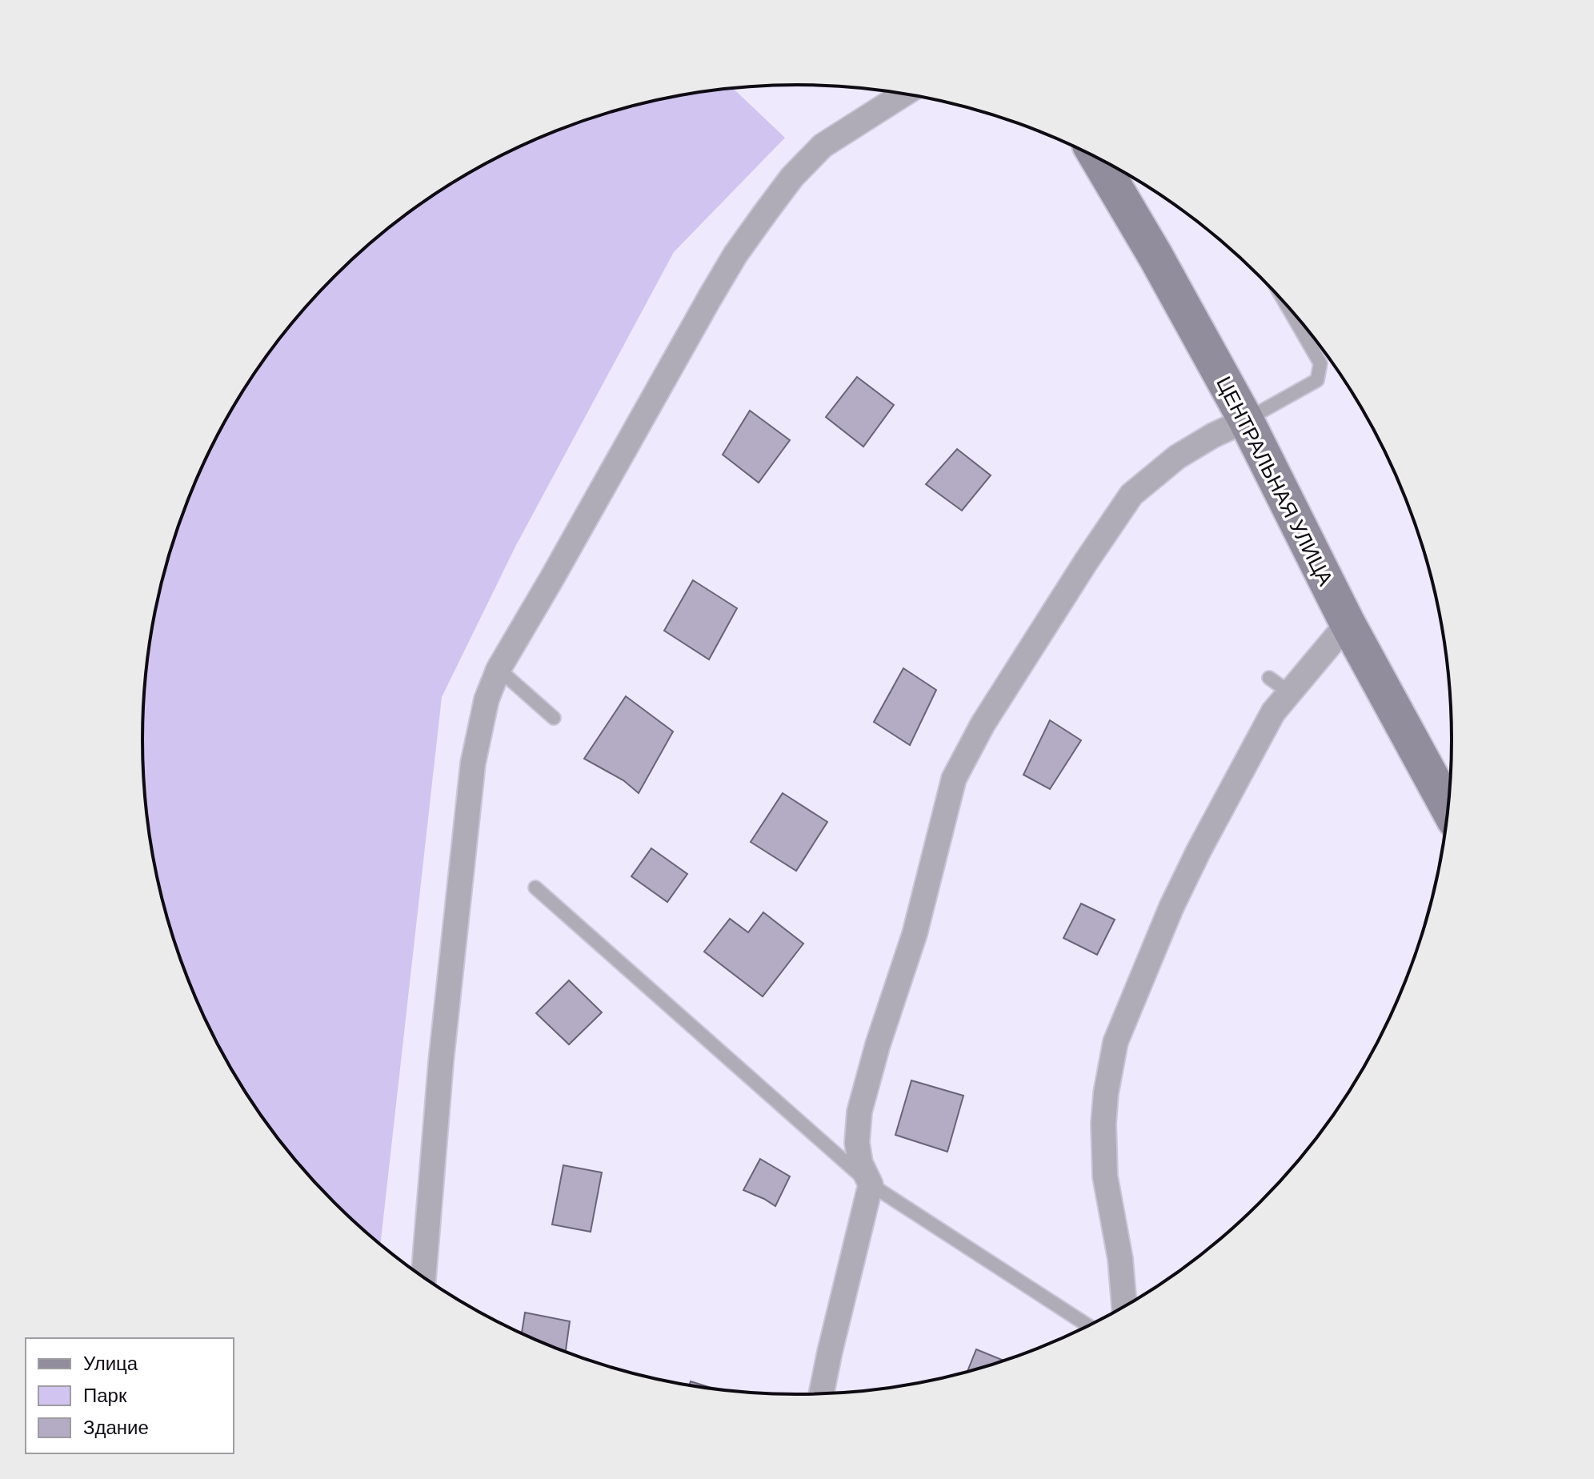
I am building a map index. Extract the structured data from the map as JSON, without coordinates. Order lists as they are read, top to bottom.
{
  "streets": {
    "main road": ["ЦЕНТРАЛЬНАЯ УЛИЦА"]
  },
  "legend": ["Улица", "Парк", "Здание"]
}
